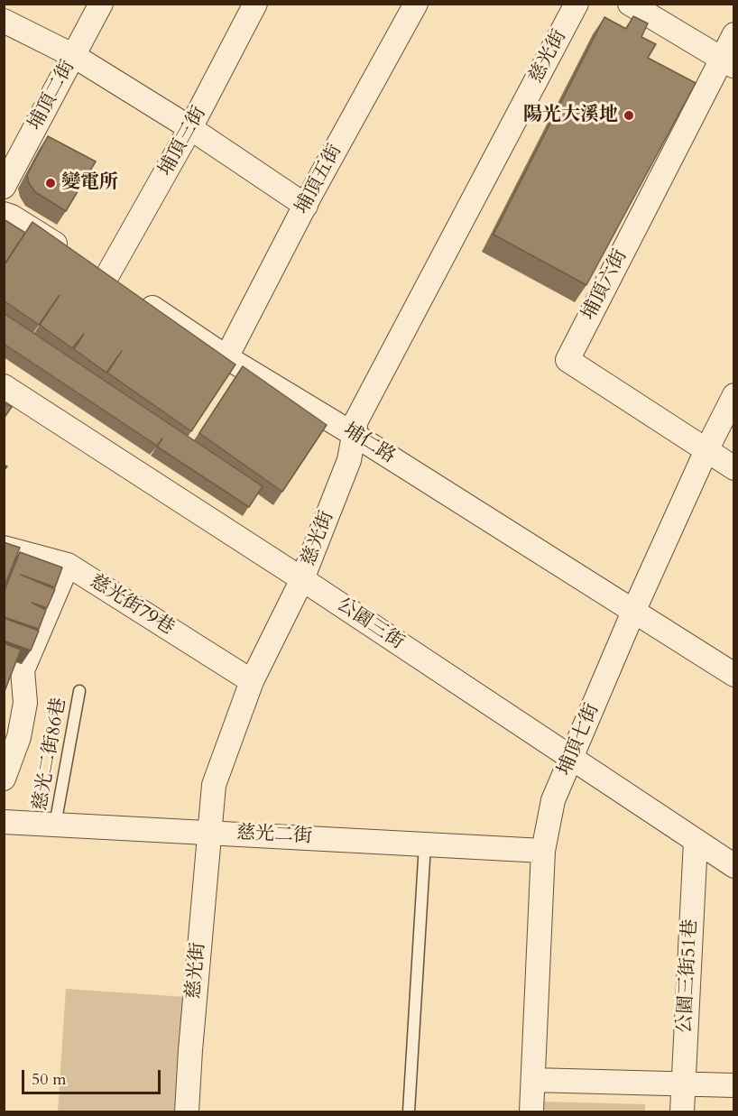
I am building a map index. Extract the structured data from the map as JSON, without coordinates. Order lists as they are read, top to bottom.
{
  "streets": {
    "street": [
      "慈光街",
      "埔頂二街",
      "埔頂三街",
      "埔頂五街",
      "埔頂六街",
      "埔仁路",
      "慈光街79巷",
      "公園三街",
      "埔頂七街",
      "慈光二街",
      "公園三街51巷"
    ],
    "lane": ["慈光二街86巷"]
  },
  "crossings": [
    ["慈光街", "埔仁路"],
    ["慈光街", "慈光街79巷"],
    ["慈光街", "公園三街"],
    ["慈光街", "慈光二街"],
    ["埔頂三街", "埔仁路"],
    ["埔頂五街", "埔仁路"],
    ["埔頂六街", "埔頂七街"],
    ["埔仁路", "埔頂七街"],
    ["公園三街", "埔頂七街"],
    ["公園三街", "公園三街51巷"],
    ["埔頂七街", "慈光二街"],
    ["慈光二街86巷", "慈光二街"]
  ],
  "places": ["陽光大溪地", "變電所"],
  "scale_bar": "50 m"
}
